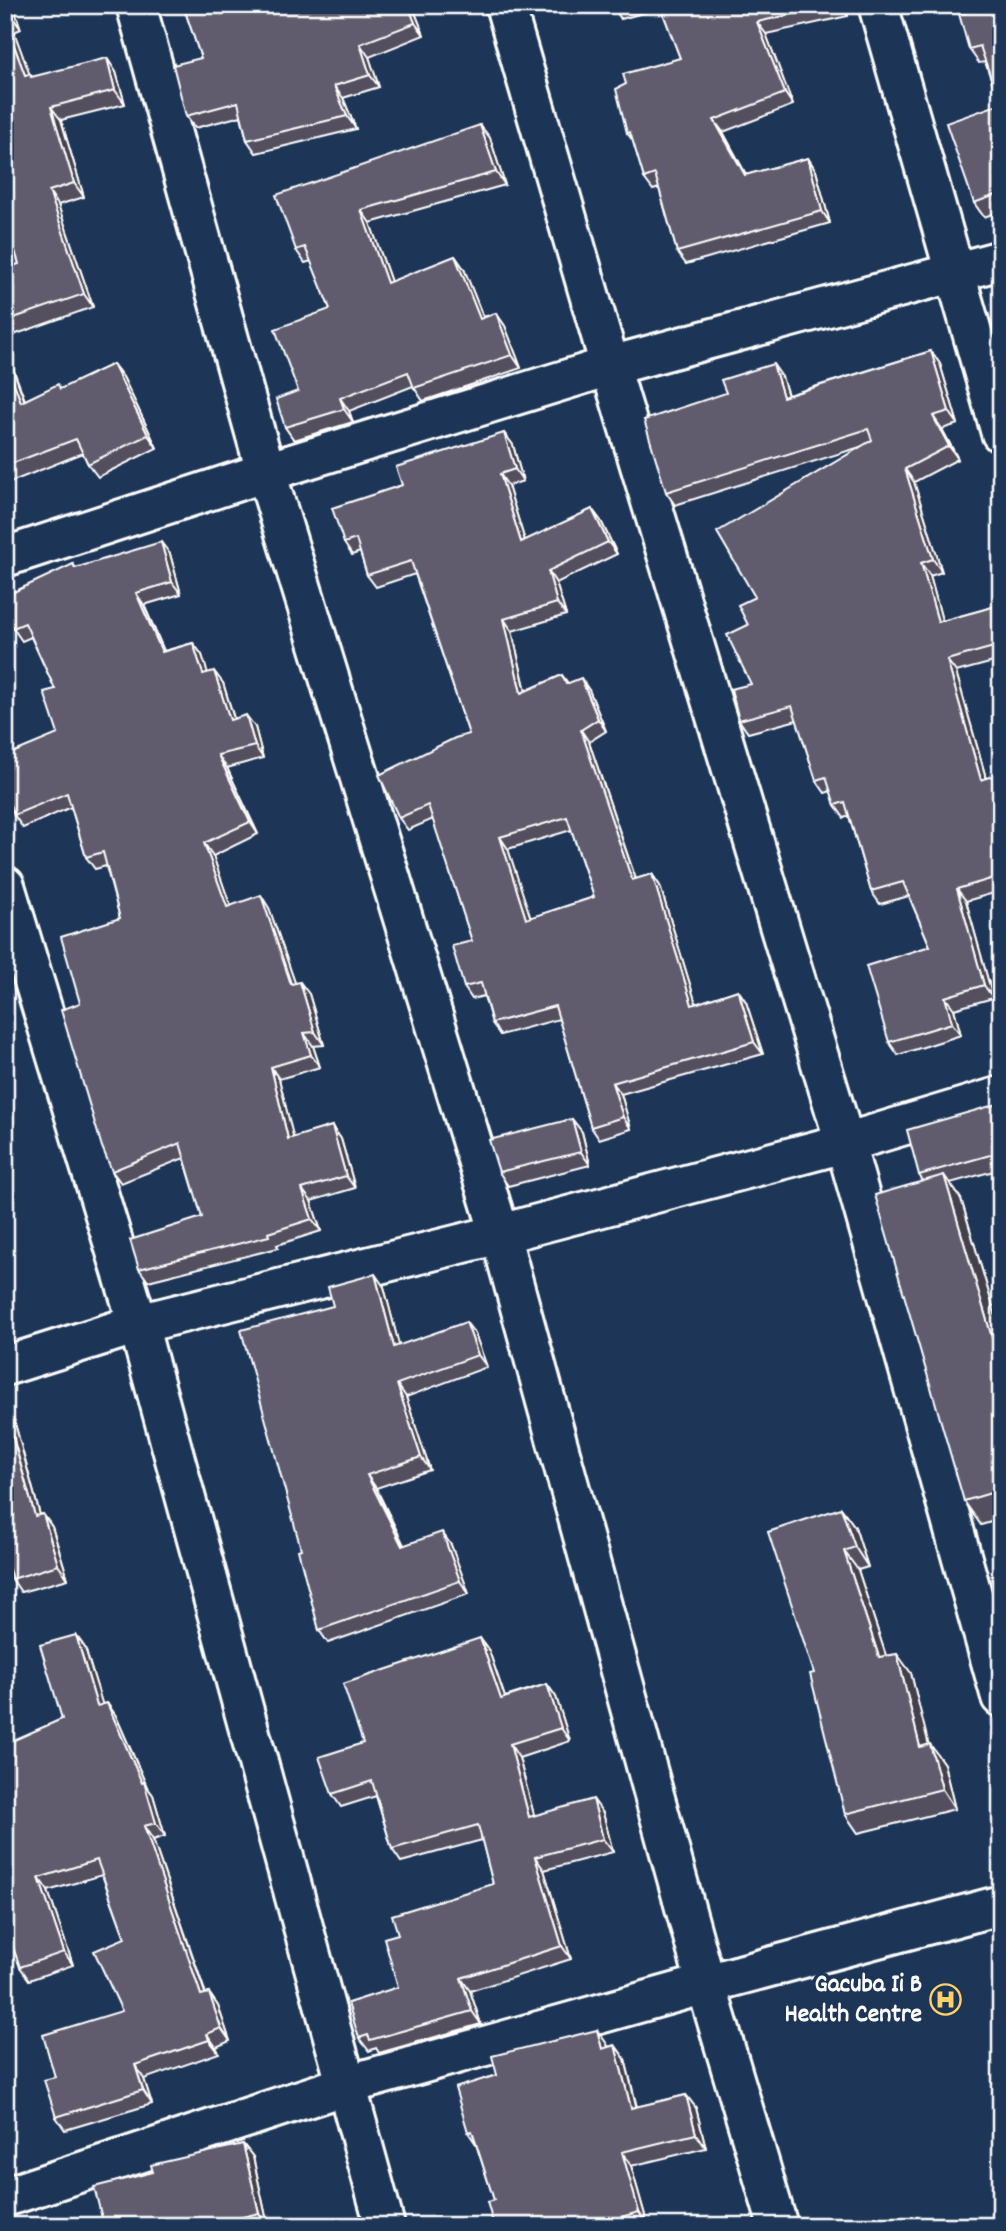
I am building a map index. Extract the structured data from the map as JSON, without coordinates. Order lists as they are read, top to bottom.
{
  "places": {
    "hospital": ["Gacuba Ii B Health Centre"]
  }
}
